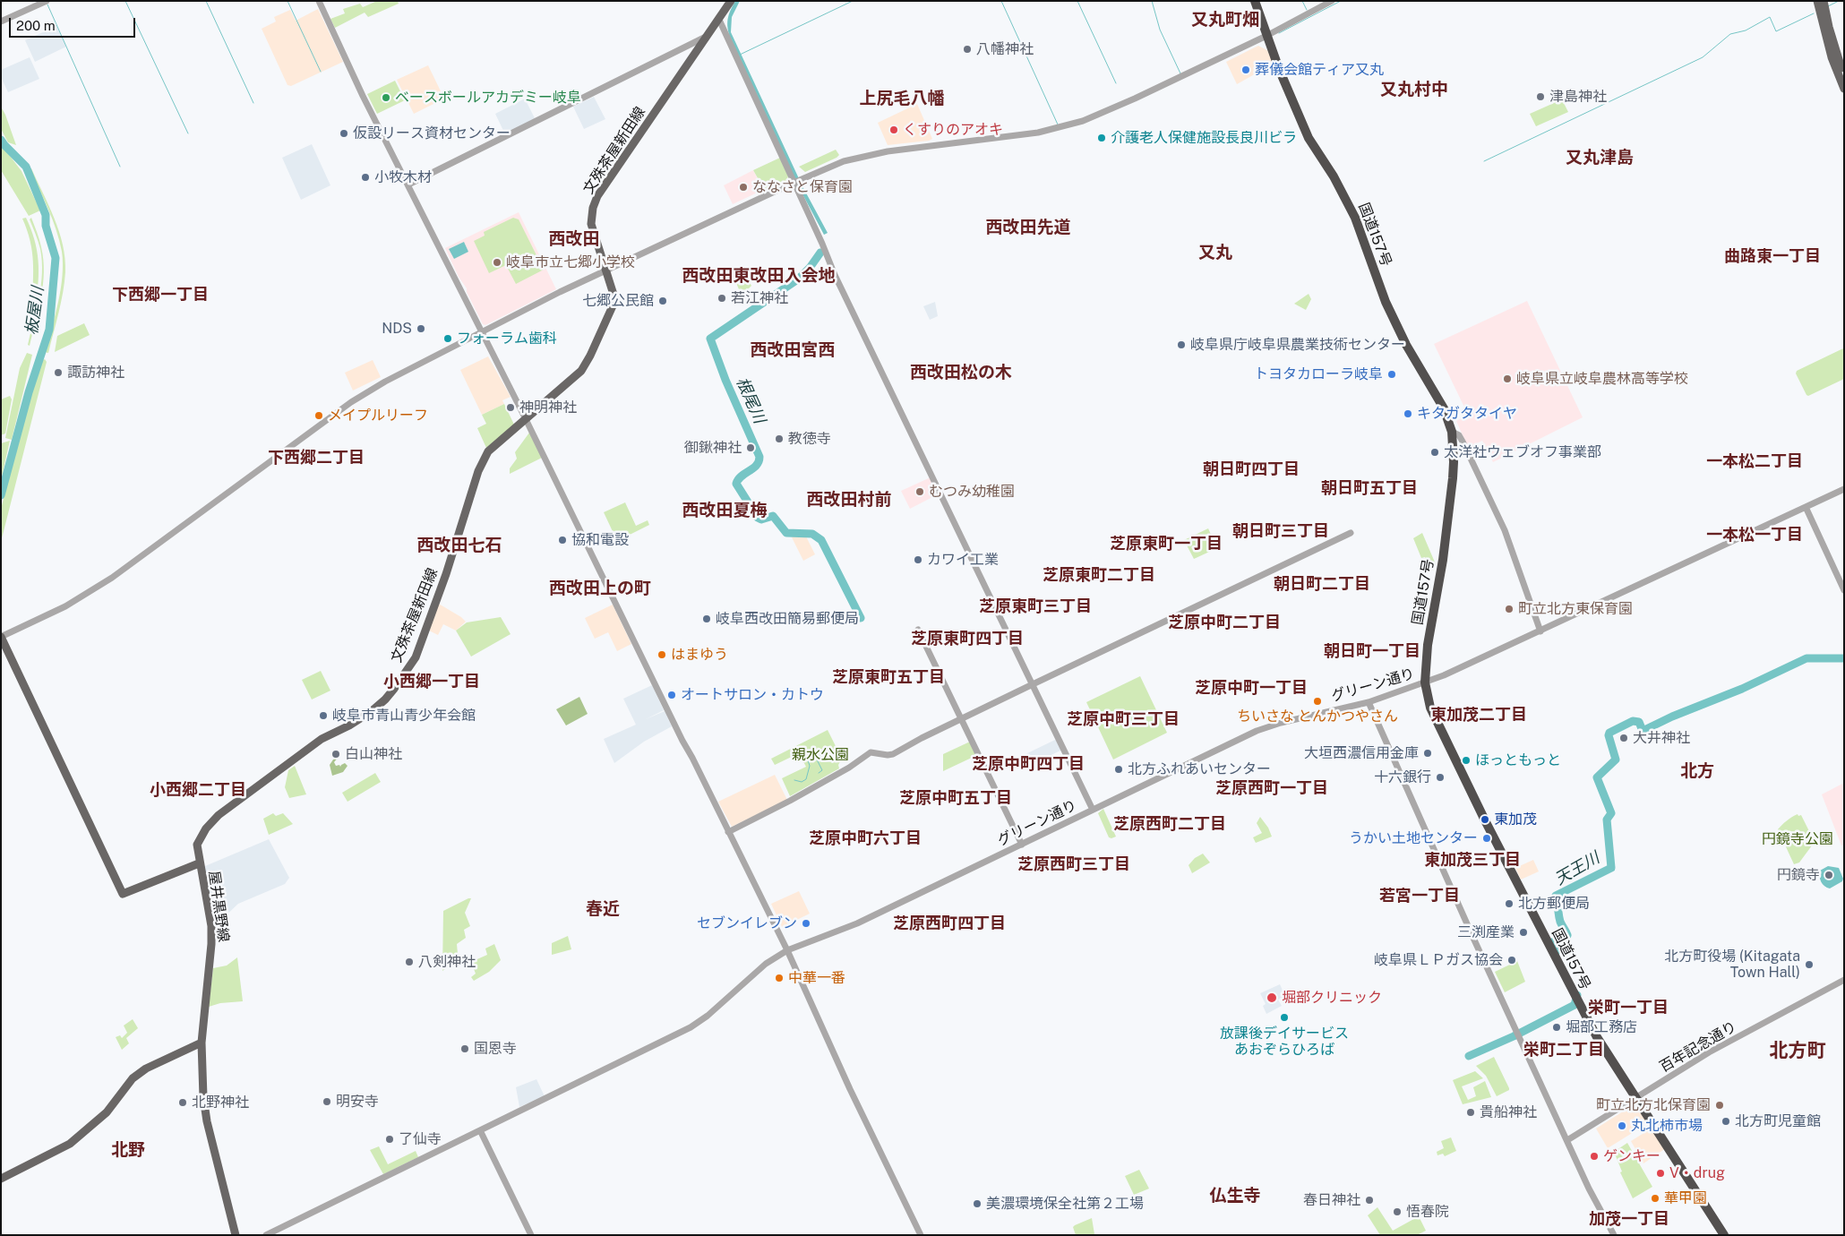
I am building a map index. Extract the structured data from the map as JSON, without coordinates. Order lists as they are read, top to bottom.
{
  "streets": {
    "highway": ["国道157号"],
    "main road": ["文殊茶屋新田線", "屋井黒野線"],
    "street": ["グリーン通り", "百年記念通り"]
  },
  "crossings": [
    ["文殊茶屋新田線", "屋井黒野線"],
    ["国道157号", "グリーン通り"],
    ["国道157号", "百年記念通り"]
  ],
  "districts": [
    "又丸町畑",
    "又丸村中",
    "上尻毛八幡",
    "又丸津島",
    "西改田先道",
    "西改田",
    "又丸",
    "曲路東一丁目",
    "西改田東改田入会地",
    "下西郷一丁目",
    "西改田宮西",
    "西改田松の木",
    "下西郷二丁目",
    "一本松二丁目",
    "朝日町四丁目",
    "朝日町五丁目",
    "西改田村前",
    "西改田夏梅",
    "朝日町三丁目",
    "一本松一丁目",
    "芝原東町一丁目",
    "西改田七石",
    "芝原東町二丁目",
    "朝日町二丁目",
    "西改田上の町",
    "芝原東町三丁目",
    "芝原中町二丁目",
    "芝原東町四丁目",
    "朝日町一丁目",
    "芝原東町五丁目",
    "小西郷一丁目",
    "芝原中町一丁目",
    "東加茂二丁目",
    "芝原中町三丁目",
    "芝原中町四丁目",
    "北方",
    "芝原西町一丁目",
    "小西郷二丁目",
    "芝原中町五丁目",
    "芝原西町二丁目",
    "芝原中町六丁目",
    "東加茂三丁目",
    "芝原西町三丁目",
    "若宮一丁目",
    "春近",
    "芝原西町四丁目",
    "栄町一丁目",
    "栄町二丁目",
    "北方町",
    "北野",
    "仏生寺",
    "加茂一丁目"
  ],
  "water": ["板屋川", "根尾川", "天王川"],
  "parks": ["親水公園", "円鏡寺公園"],
  "places": [
    "八幡神社",
    "葬儀会館ティア又丸",
    "津島神社",
    "ベースボールアカデミー岐阜",
    "くすりのアオキ",
    "仮設リース資材センター",
    "介護老人保健施設長良川ビラ",
    "小牧木材",
    "ななさと保育園",
    "岐阜市立七郷小学校",
    "若江神社",
    "七郷公民館",
    "NDS",
    "フォーラム歯科",
    "岐阜県庁岐阜県農業技術センター",
    "諏訪神社",
    "トヨタカローラ岐阜",
    "岐阜県立岐阜農林高等学校",
    "神明神社",
    "キタガタタイヤ",
    "メイプルリーフ",
    "教徳寺",
    "御鍬神社",
    "太洋社ウェブオフ事業部",
    "むつみ幼稚園",
    "協和電設",
    "カワイ工業",
    "町立北方東保育園",
    "岐阜西改田簡易郵便局",
    "はまゆう",
    "オートサロン・カトウ",
    "ちいさな とんかつやさん",
    "岐阜市青山青少年会館",
    "大井神社",
    "大垣西濃信用金庫",
    "白山神社",
    "ほっともっと",
    "北方ふれあいセンター",
    "十六銀行",
    "東加茂",
    "うかい土地センター",
    "円鏡寺",
    "北方郵便局",
    "セブンイレブン",
    "三渕産業",
    "岐阜県ＬＰガス協会",
    "八剣神社",
    "北方町役場 (Kitagata Town Hall)",
    "中華一番",
    "堀部クリニック",
    "放課後デイサービス あおぞらひろば",
    "堀部工務店",
    "国恩寺",
    "明安寺",
    "北野神社",
    "町立北方北保育園",
    "貴船神社",
    "北方町児童館",
    "丸北柿市場",
    "了仙寺",
    "ゲンキー",
    "V・drug",
    "華甲園",
    "春日神社",
    "美濃環境保全社第２工場",
    "悟春院"
  ],
  "scale_bar": "200 m"
}
